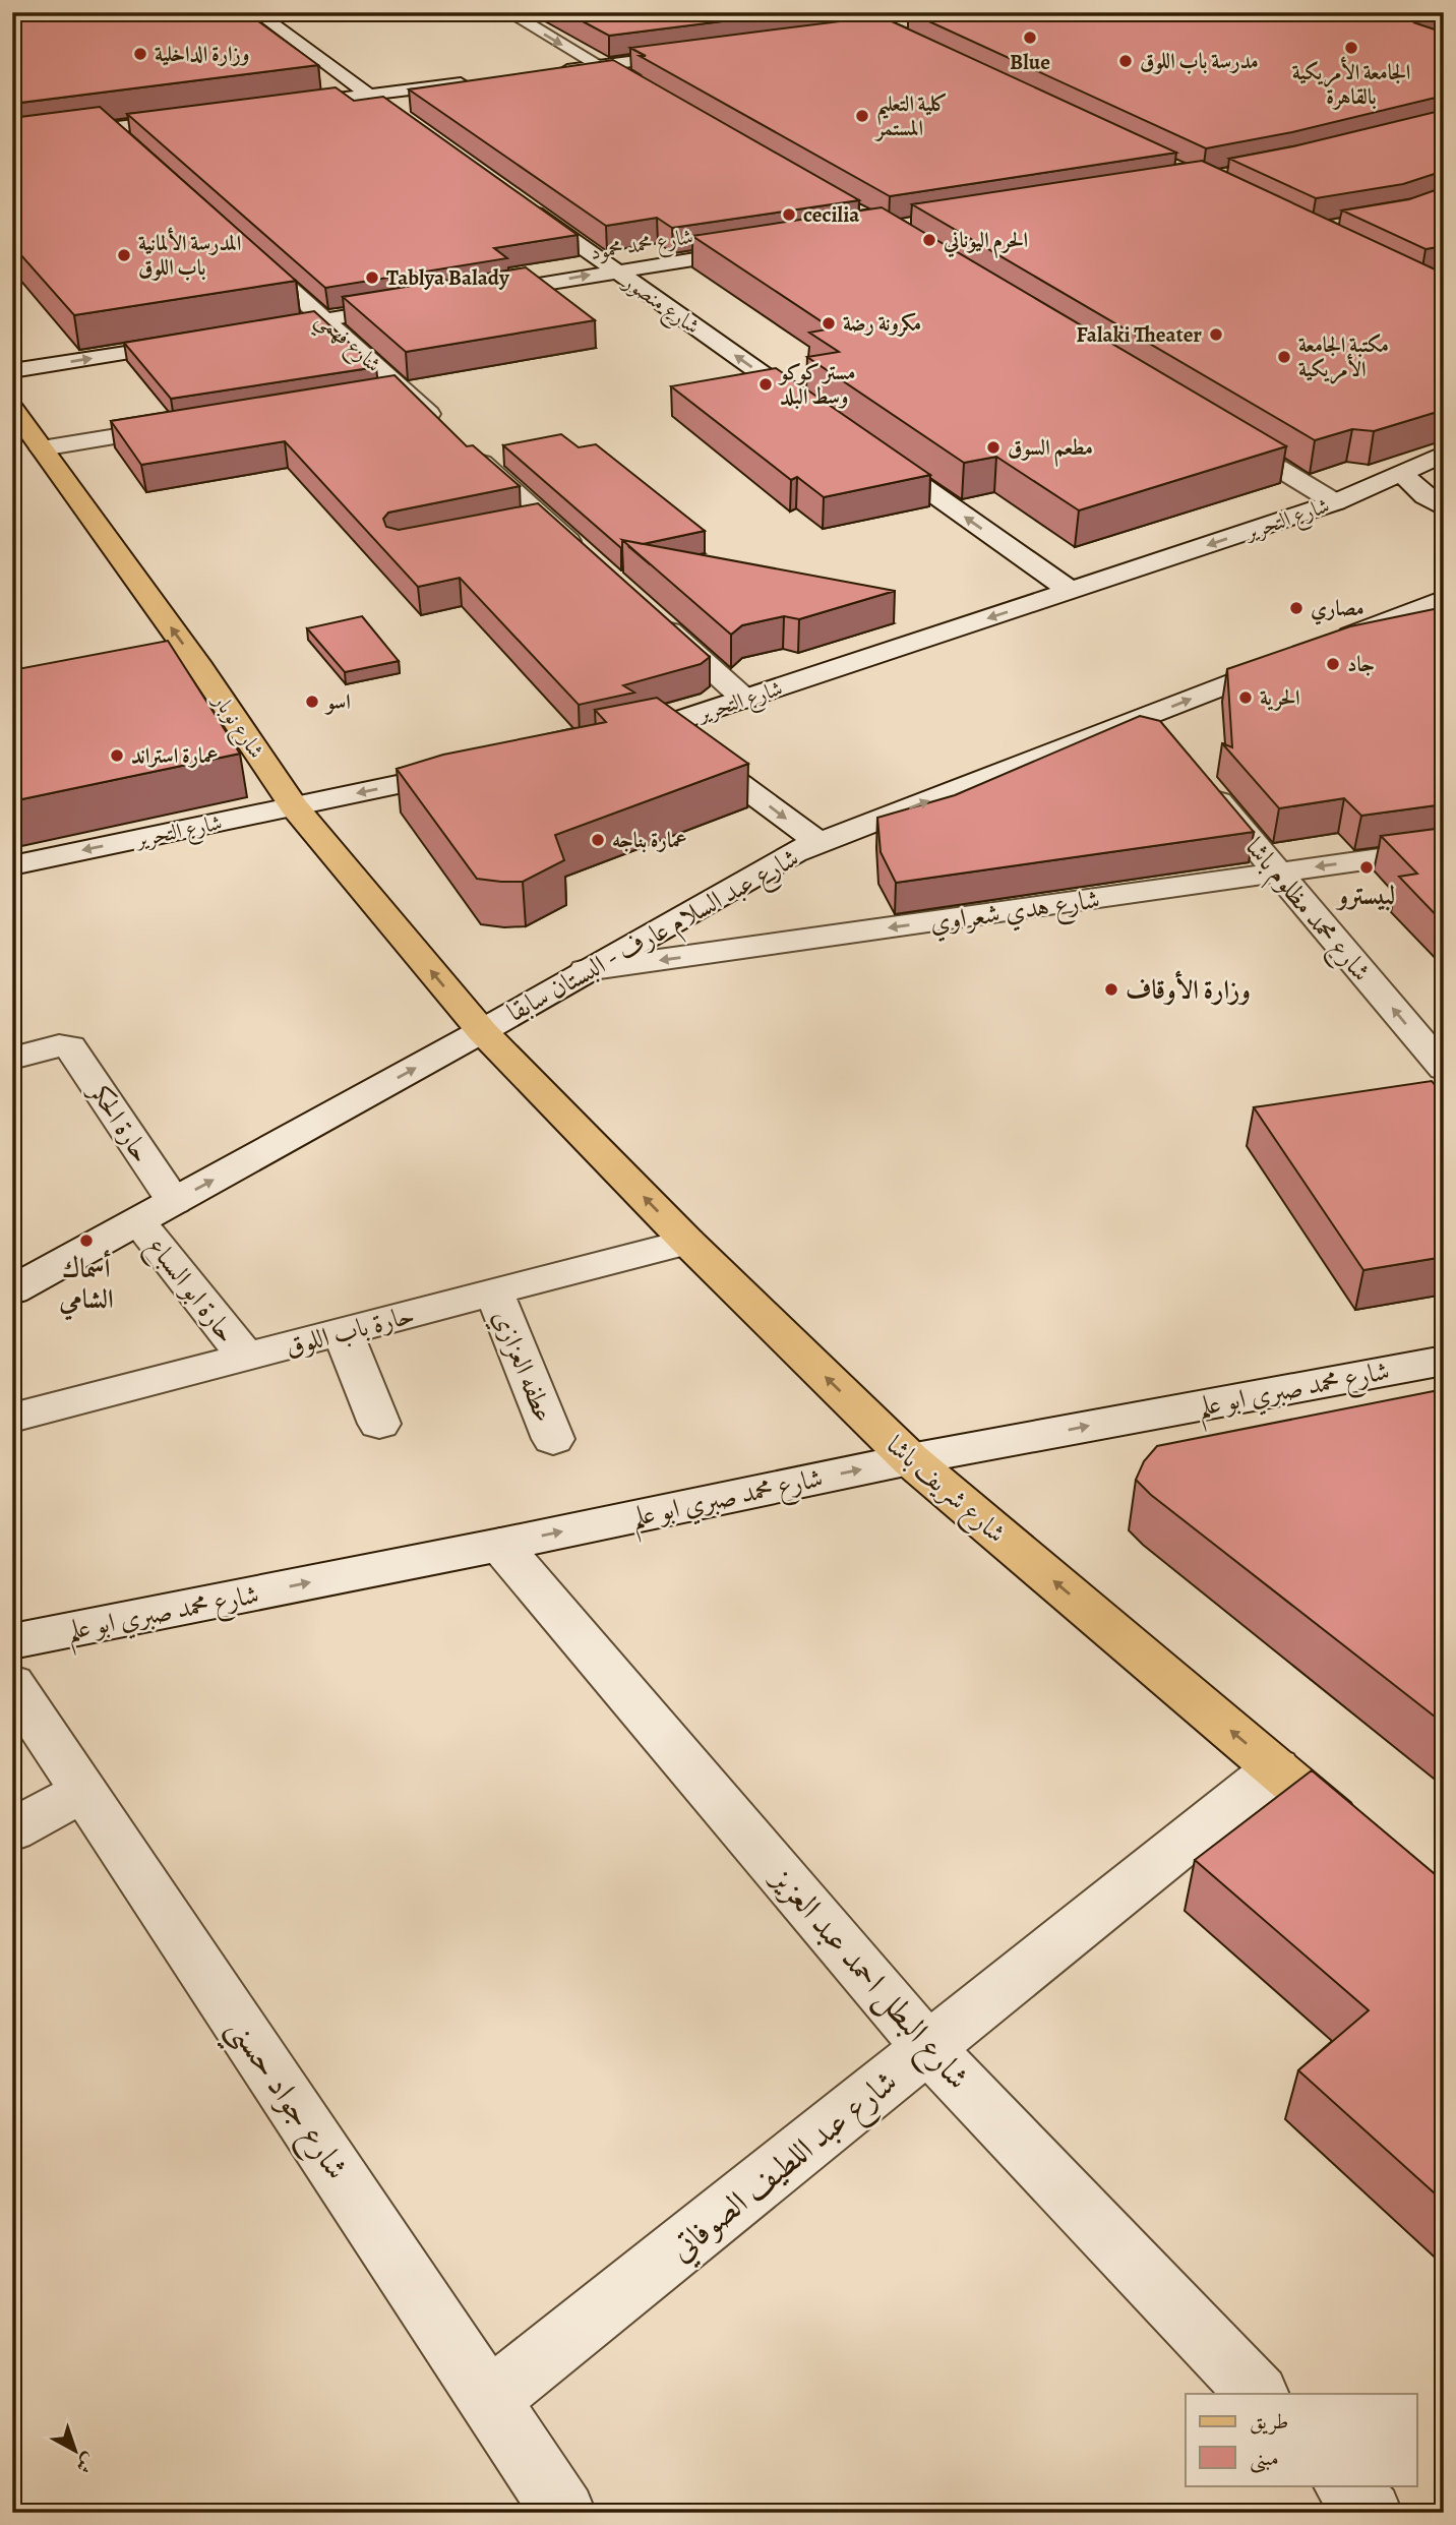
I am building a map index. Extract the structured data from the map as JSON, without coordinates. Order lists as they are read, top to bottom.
{
  "streets": {
    "main road": ["شارع نوبار", "شارع شريف باشا"],
    "street": [
      "شارع محمد محمود",
      "شارع منصور",
      "شارع فهمي",
      "شارع التحرير",
      "شارع محمد مظلوم باشا",
      "شارع هدي شعراوي",
      "شارع عبد السلام عارف - البستان سابقا",
      "حارة الحكر",
      "حارة ابو السباع",
      "حارة باب اللوق",
      "عطفه العزازي",
      "شارع محمد صبري ابو علم",
      "شارع البطل احمد عبد العزيز",
      "شارع جواد حسني",
      "شارع عبد اللطيف الصوفاتي"
    ]
  },
  "crossings": [
    ["شارع محمد محمود", "شارع منصور"],
    ["شارع التحرير", "شارع نوبار"],
    ["شارع نوبار", "شارع عبد السلام عارف - البستان سابقا"],
    ["شارع نوبار", "شارع شريف باشا"],
    ["شارع محمد مظلوم باشا", "شارع هدي شعراوي"],
    ["شارع هدي شعراوي", "شارع عبد السلام عارف - البستان سابقا"],
    ["شارع عبد السلام عارف - البستان سابقا", "حارة الحكر"],
    ["شارع عبد السلام عارف - البستان سابقا", "حارة ابو السباع"],
    ["شارع عبد السلام عارف - البستان سابقا", "شارع شريف باشا"],
    ["حارة ابو السباع", "حارة باب اللوق"],
    ["حارة باب اللوق", "عطفه العزازي"],
    ["حارة باب اللوق", "شارع شريف باشا"],
    ["شارع محمد صبري ابو علم", "شارع شريف باشا"],
    ["شارع محمد صبري ابو علم", "شارع البطل احمد عبد العزيز"],
    ["شارع شريف باشا", "شارع عبد اللطيف الصوفاتي"],
    ["شارع البطل احمد عبد العزيز", "شارع عبد اللطيف الصوفاتي"],
    ["شارع جواد حسني", "شارع عبد اللطيف الصوفاتي"]
  ],
  "one_way": [
    "شارع التحرير",
    "شارع نوبار",
    "شارع محمد مظلوم باشا",
    "شارع هدي شعراوي",
    "شارع عبد السلام عارف - البستان سابقا",
    "شارع محمد صبري ابو علم",
    "شارع شريف باشا"
  ],
  "places": [
    "Blue",
    "الجامعة الأمريكية بالقاهرة",
    "وزارة الداخلية",
    "مدرسة باب اللوق",
    "كلية التعليم المستمر",
    "cecilia",
    "الحرم اليوناني",
    "المدرسة الألمانية باب اللوق",
    "Tablya Balady",
    "مكرونة رضة",
    "Falaki Theater",
    "مكتبة الجامعة الأمريكية",
    "مستر كوكو وسط البلد",
    "مطعم السوق",
    "مصاري",
    "جاد",
    "الحرية",
    "اسو",
    "عمارة استراند",
    "عمارة بناجه",
    "لبيسترو",
    "وزارة الأوقاف",
    "أسماك الشامي"
  ],
  "legend": ["طريق", "مبنى"],
  "north": "bottom right"
}
